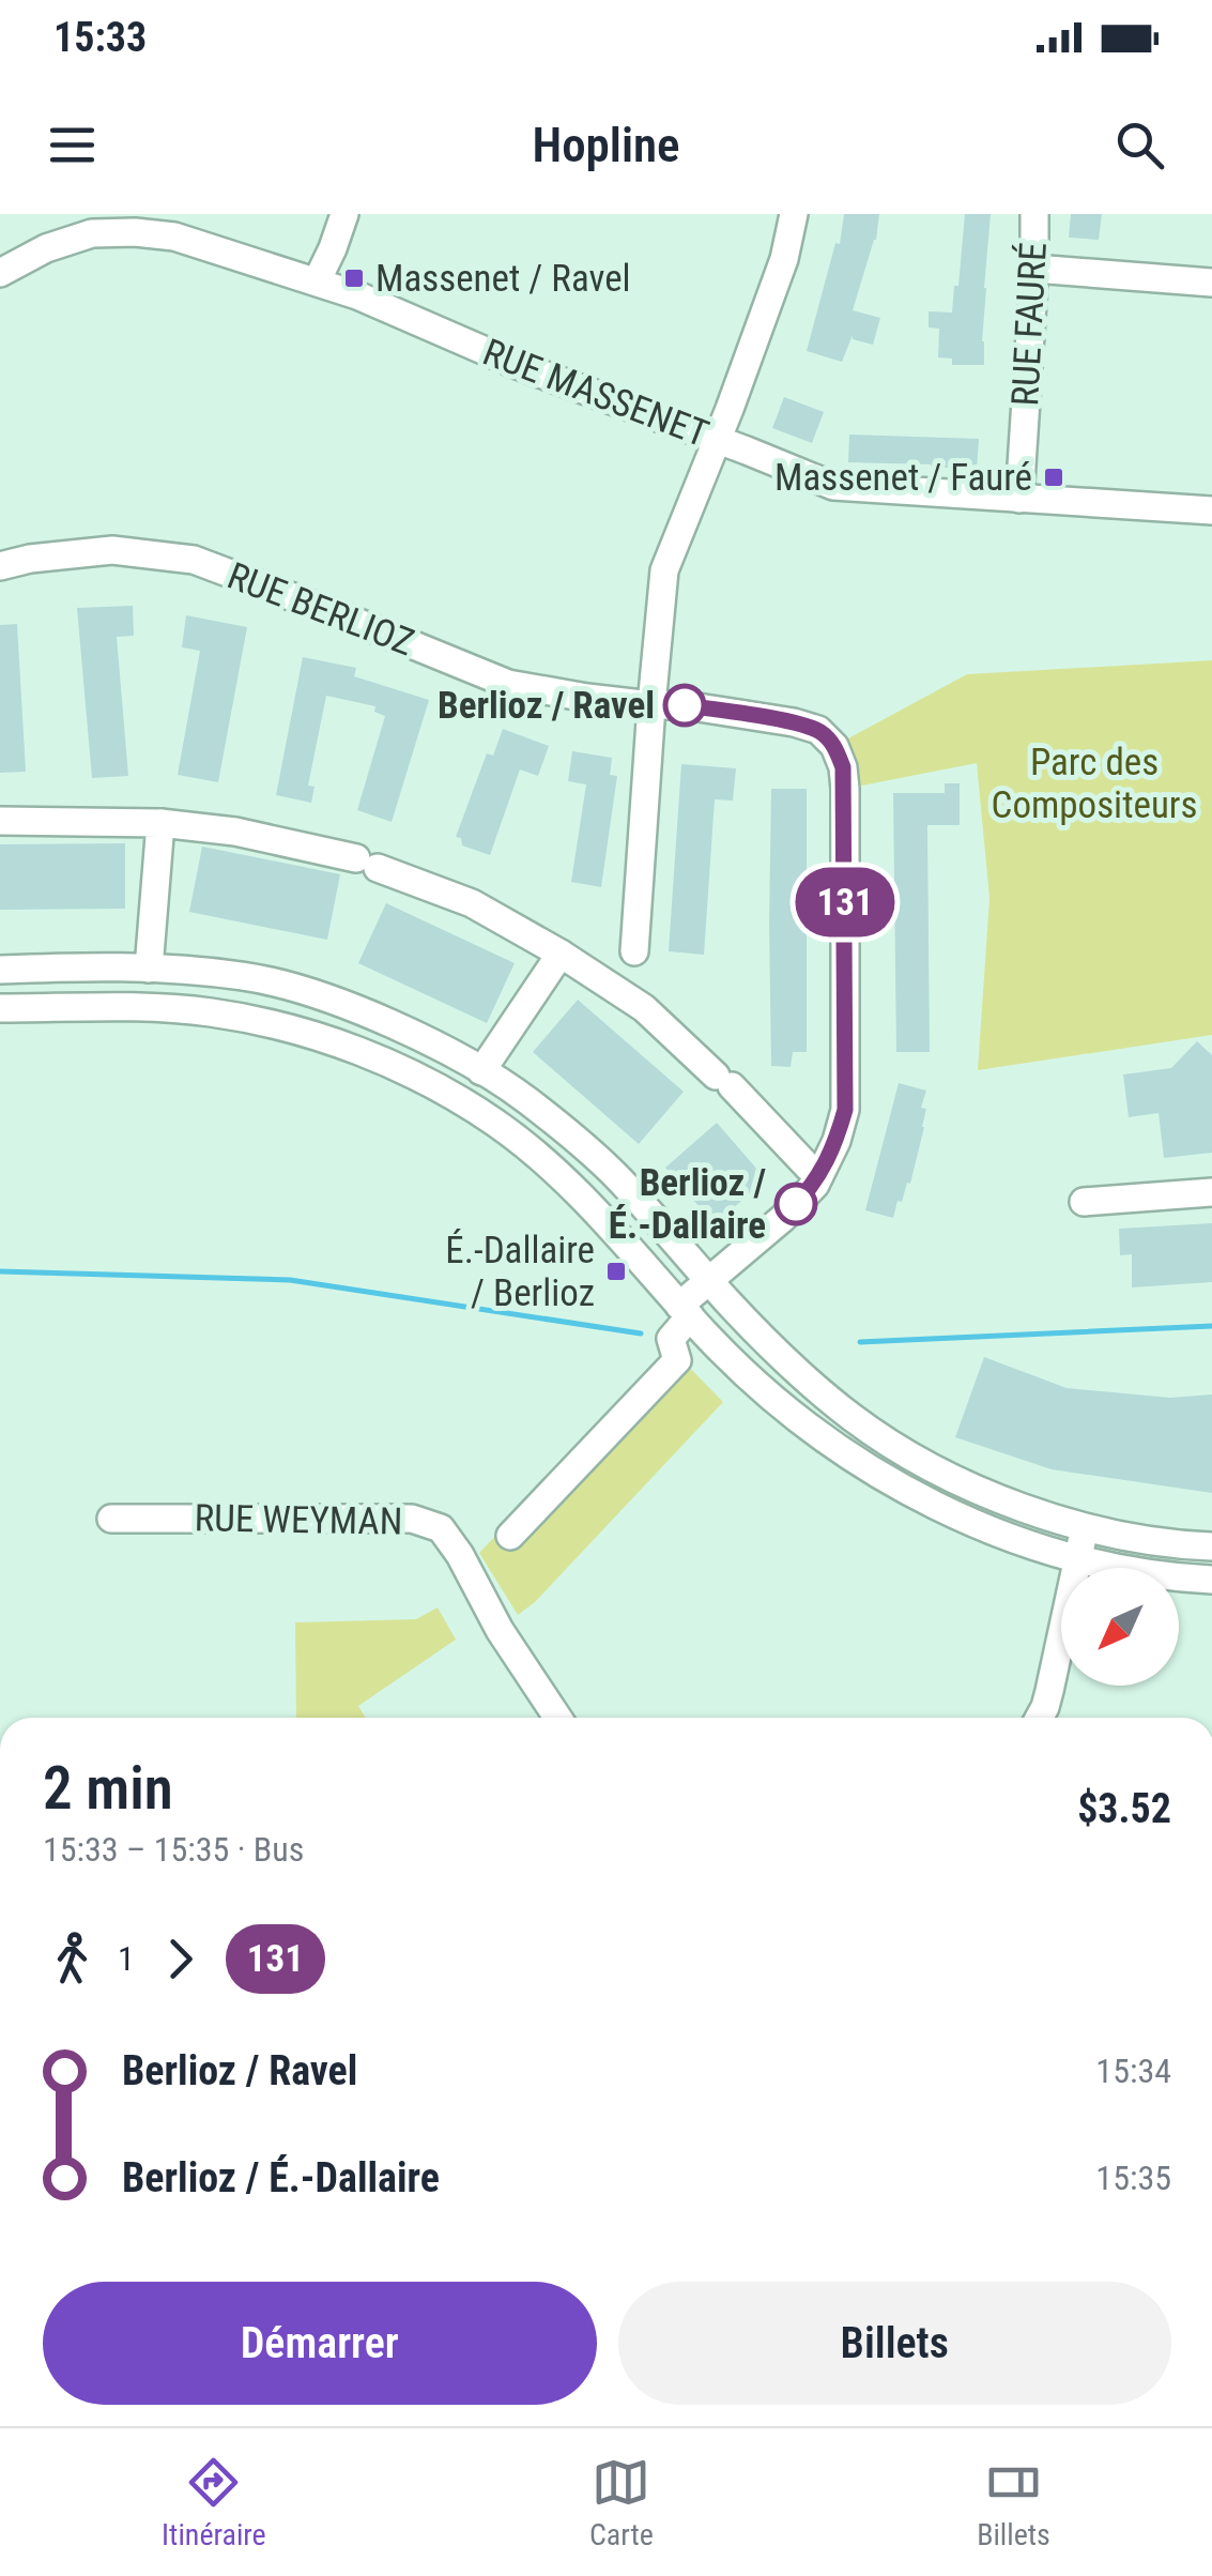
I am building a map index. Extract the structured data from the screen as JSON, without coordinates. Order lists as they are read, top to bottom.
{
  "streets": {
    "street": [
      "RUE FAURÉ",
      "RUE MASSENET",
      "RUE BERLIOZ",
      "RUE WEYMAN"
    ]
  },
  "crossings": [
    ["RUE FAURÉ", "RUE MASSENET"]
  ],
  "parks": ["Parc des Compositeurs"],
  "places": {
    "transit": ["Massenet / Ravel", "Massenet / Fauré", "É.-Dallaire / Berlioz"],
    "other": ["Berlioz / Ravel", "Berlioz / É.-Dallaire"]
  },
  "lines": ["bus line 131"],
  "north": "bottom left",
  "page": {
    "status": "15:33",
    "header": "Hopline",
    "on_map": "131",
    "heading": ["2 min", "15:33 – 15:35 · Bus", "$3.52"],
    "legs": ["1", "131"],
    "list": [
      {
        "name": "Berlioz / Ravel",
        "value": "15:34"
      },
      {
        "name": "Berlioz / É.-Dallaire",
        "value": "15:35"
      }
    ],
    "buttons": ["Démarrer", "Billets"],
    "tabs": ["Itinéraire", "Carte", "Billets"]
  }
}
